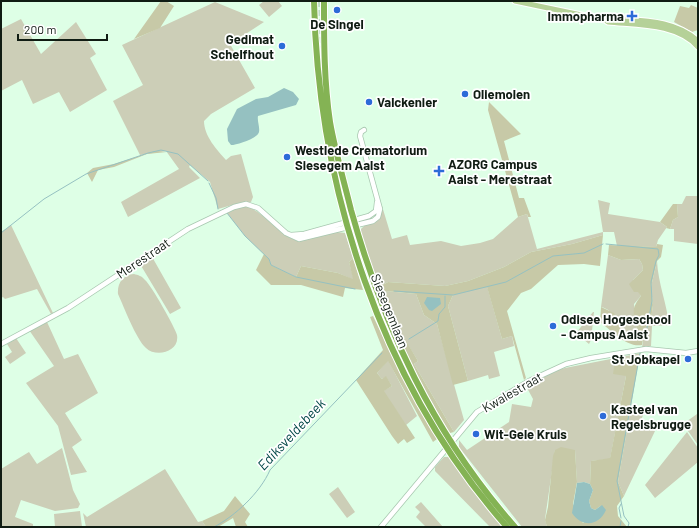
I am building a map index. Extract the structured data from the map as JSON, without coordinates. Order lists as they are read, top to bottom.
{
  "streets": {
    "highway": ["Siesegemlaan"],
    "street": ["Merestraat", "Kwalestraat"]
  },
  "crossings": [
    ["Merestraat", "Siesegemlaan"],
    ["Siesegemlaan", "Kwalestraat"]
  ],
  "water": ["Ediksveldebeek"],
  "places": {
    "other": [
      "De Singel",
      "Gedimat Schelfhout",
      "Oliemolen",
      "Valckenier",
      "Westlede Crematorium Siesegem Aalst",
      "Odisee Hogeschool - Campus Aalst",
      "St Jobkapel",
      "Kasteel van Regelsbrugge",
      "Wit-Gele Kruis"
    ],
    "health": ["Immopharma", "AZORG Campus Aalst - Merestraat"]
  },
  "scale_bar": "200 m"
}
